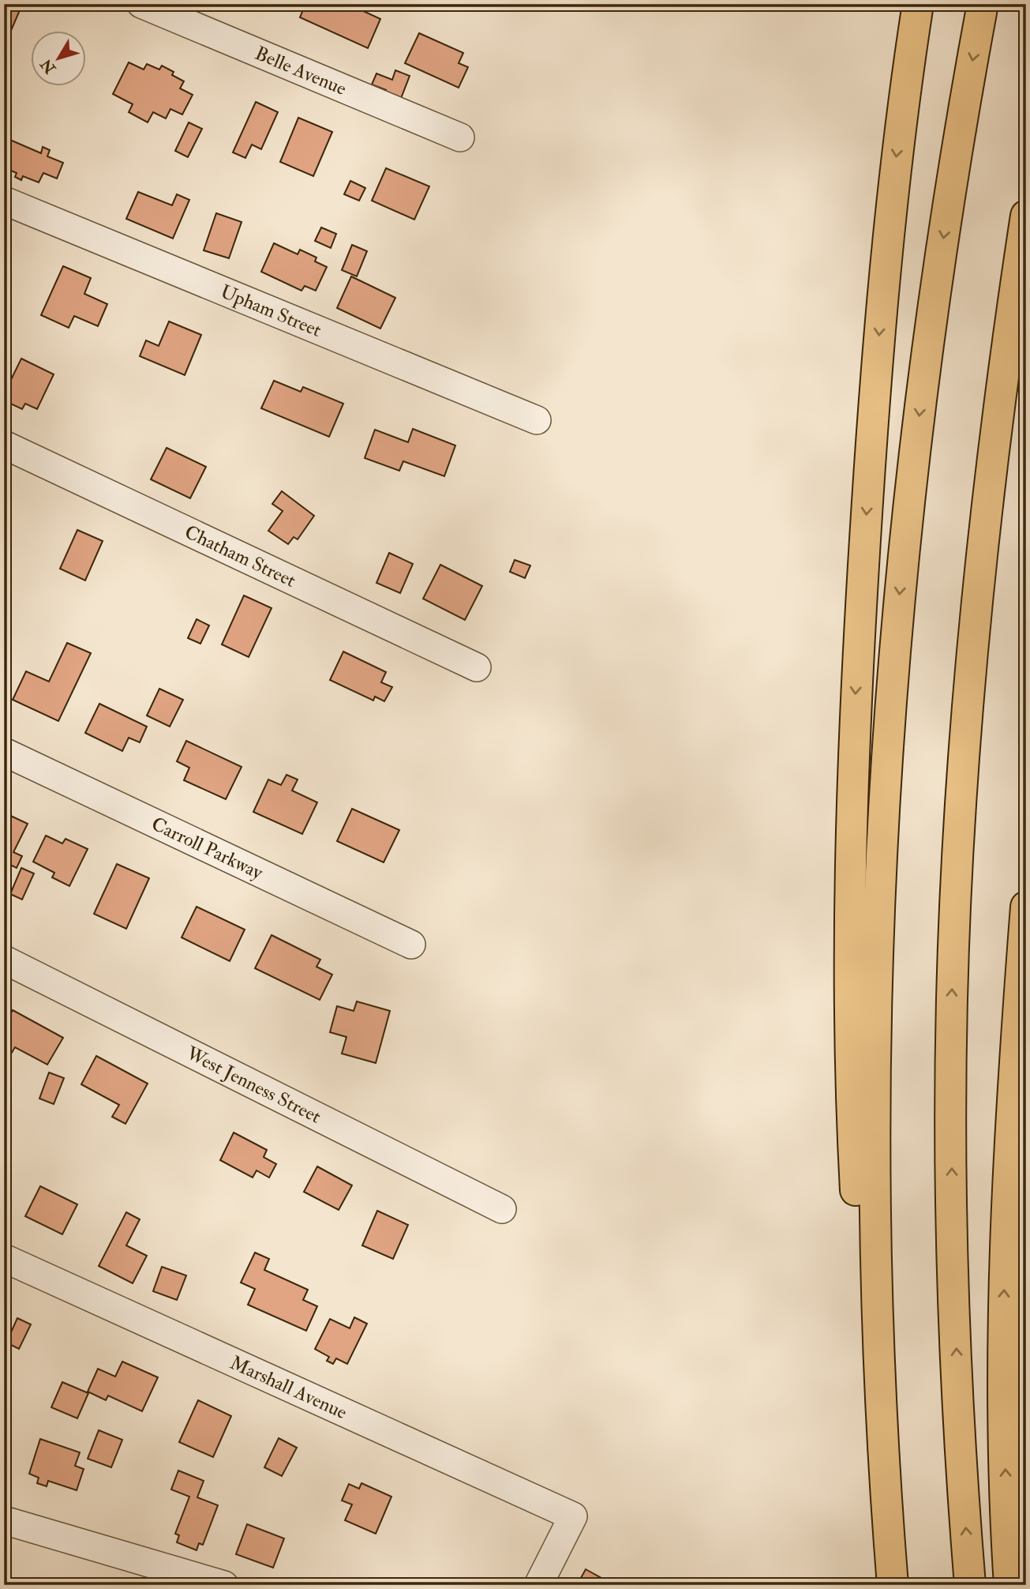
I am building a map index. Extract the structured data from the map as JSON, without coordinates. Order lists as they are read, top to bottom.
{
  "streets": {
    "street": [
      "Belle Avenue",
      "Upham Street",
      "Chatham Street",
      "Carroll Parkway",
      "West Jenness Street",
      "Marshall Avenue"
    ]
  },
  "north": "bottom left"
}
